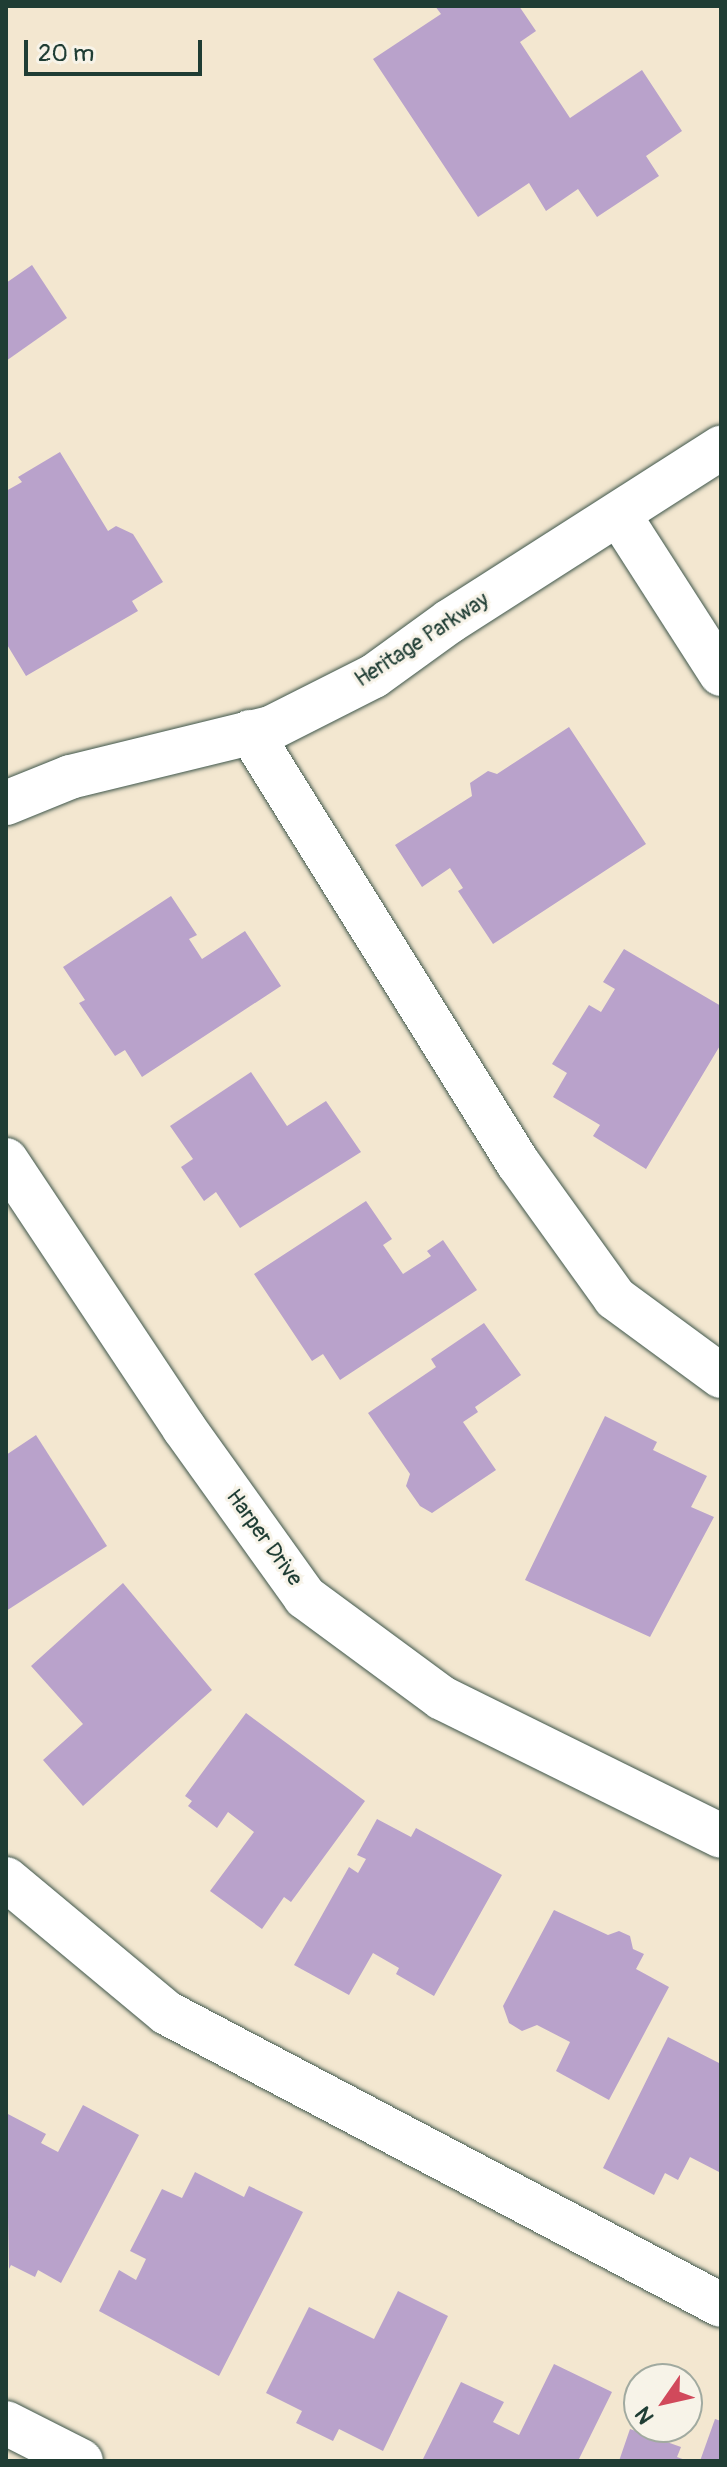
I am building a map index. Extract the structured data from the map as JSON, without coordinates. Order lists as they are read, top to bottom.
{
  "streets": {
    "street": ["Heritage Parkway", "Harper Drive"]
  },
  "scale_bar": "20 m",
  "north": "bottom left"
}
